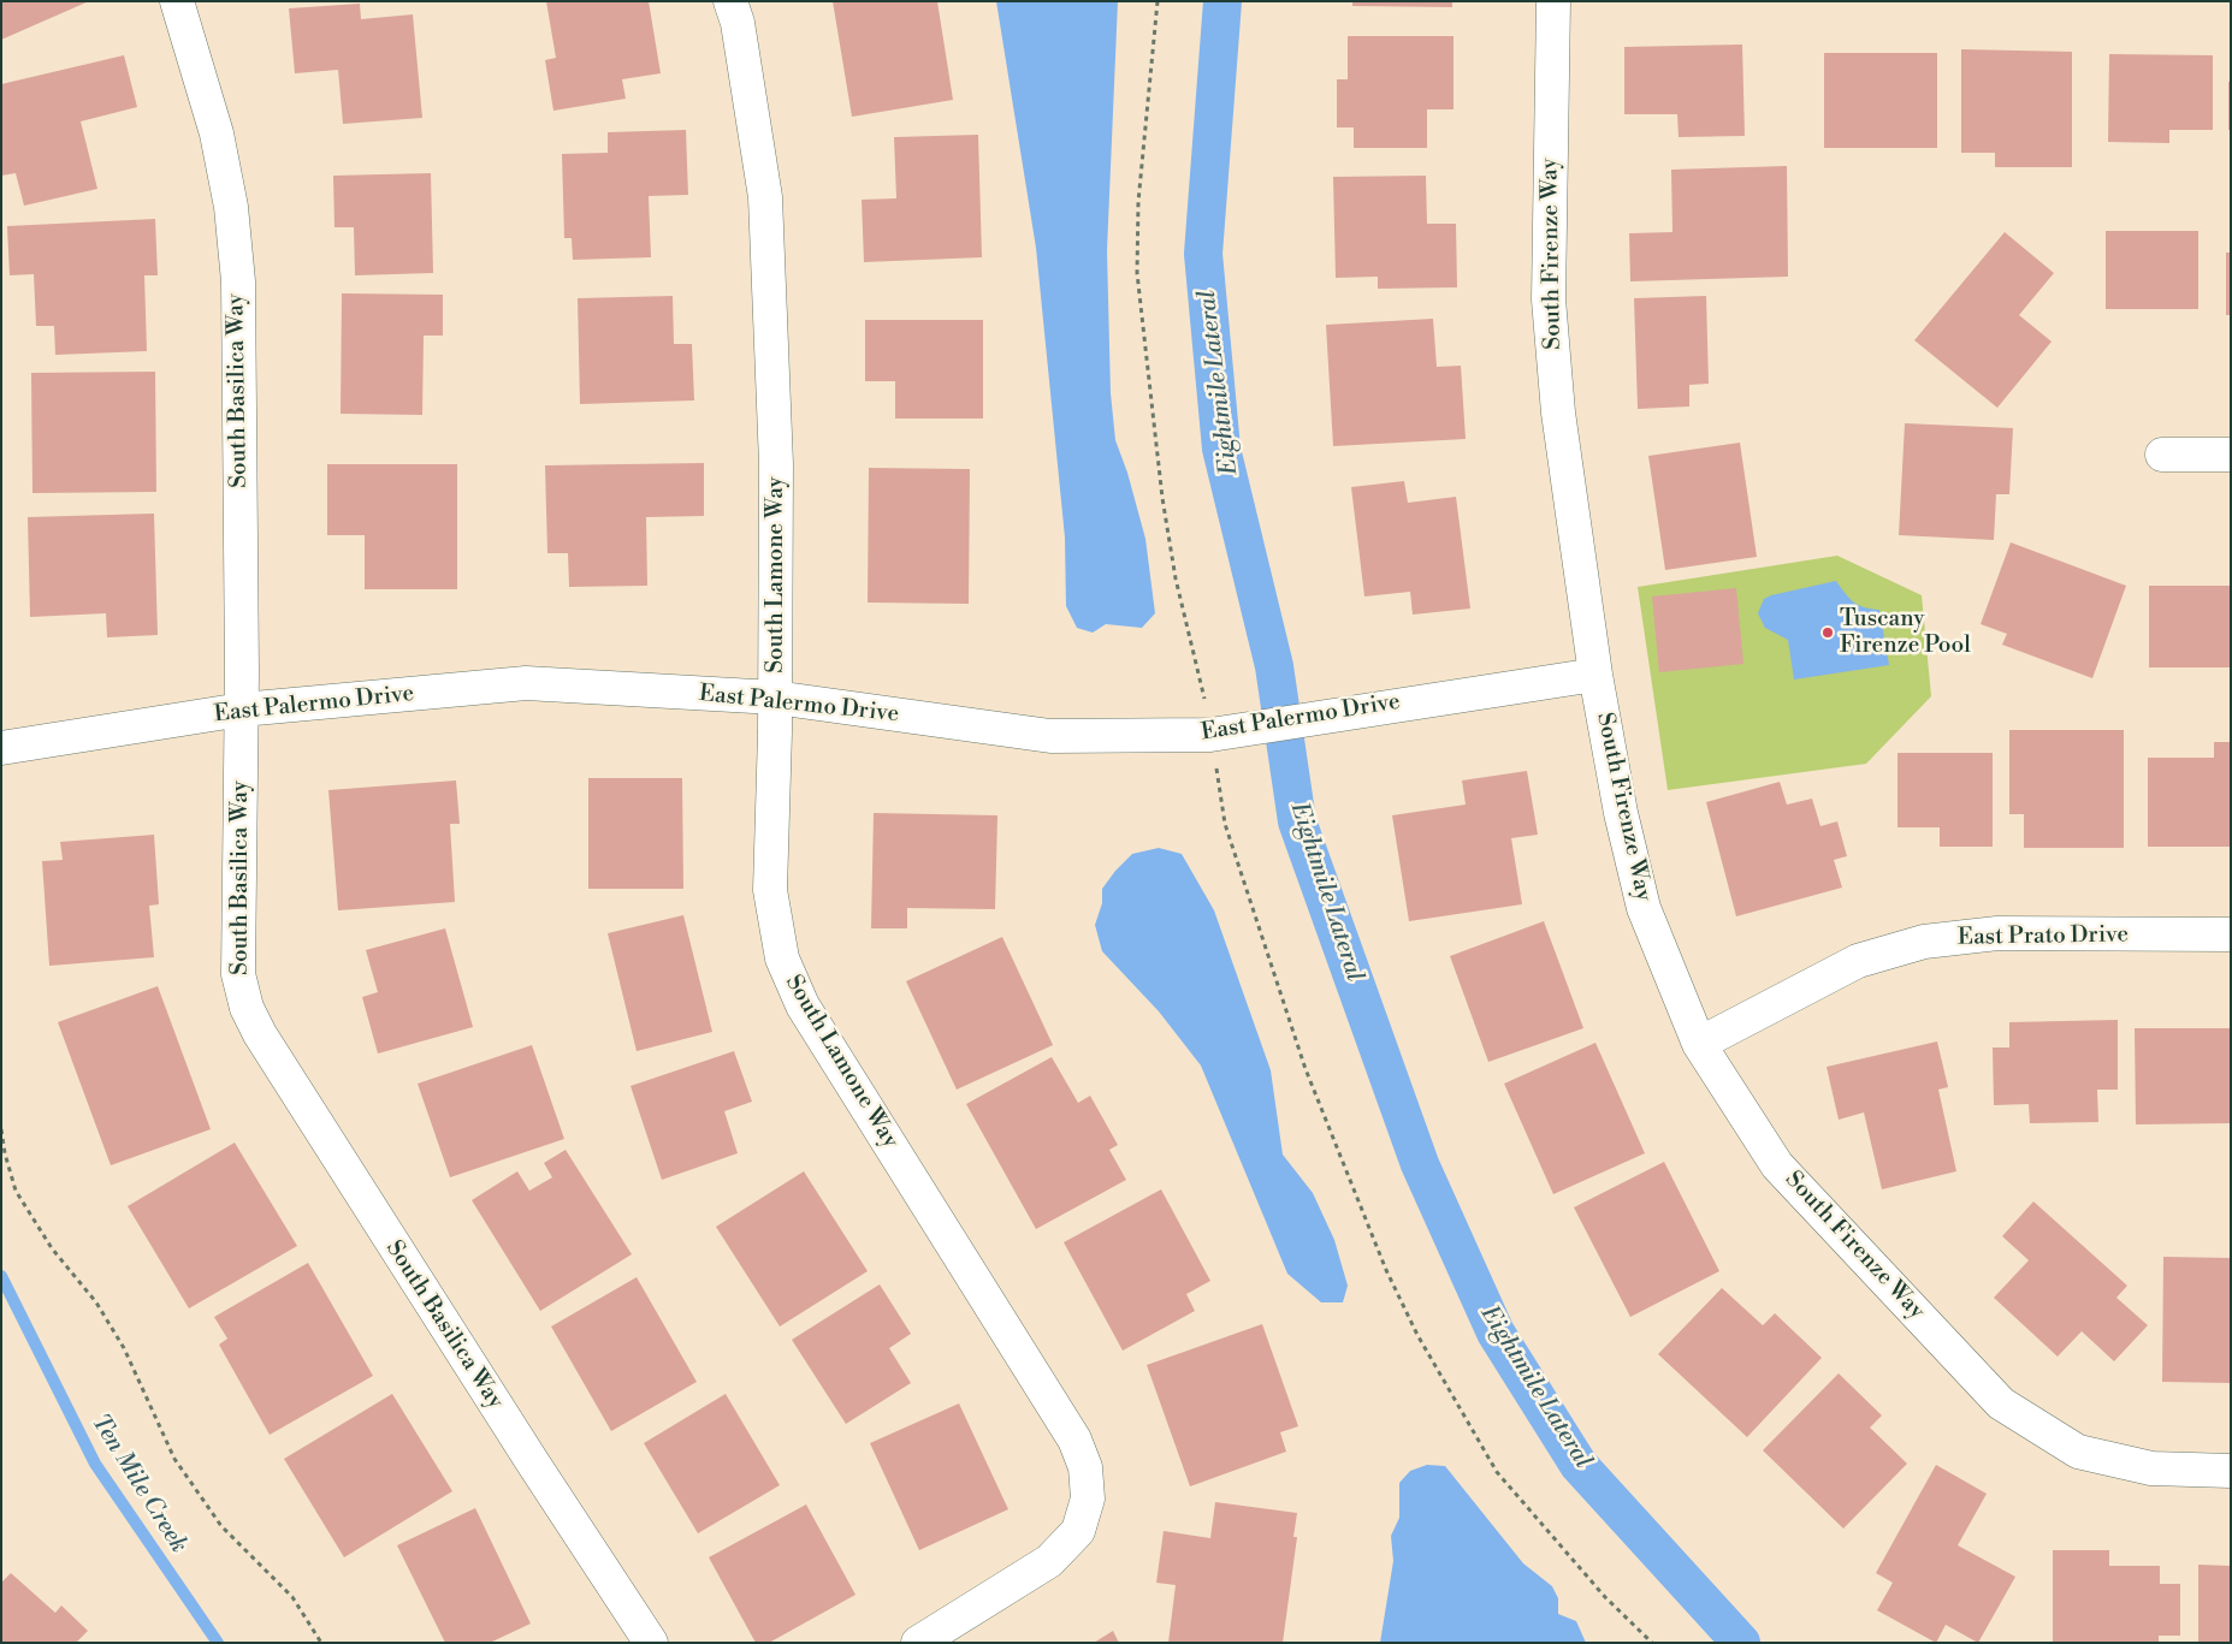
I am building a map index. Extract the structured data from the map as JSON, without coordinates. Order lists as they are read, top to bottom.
{
  "streets": {
    "street": [
      "South Firenze Way",
      "South Basilica Way",
      "South Lamone Way",
      "East Palermo Drive",
      "East Prato Drive"
    ]
  },
  "crossings": [
    ["South Firenze Way", "East Palermo Drive"],
    ["South Firenze Way", "East Prato Drive"],
    ["South Basilica Way", "East Palermo Drive"],
    ["South Lamone Way", "East Palermo Drive"]
  ],
  "water": ["Eightmile Lateral", "Ten Mile Creek"],
  "places": ["Tuscany Firenze Pool"]
}
